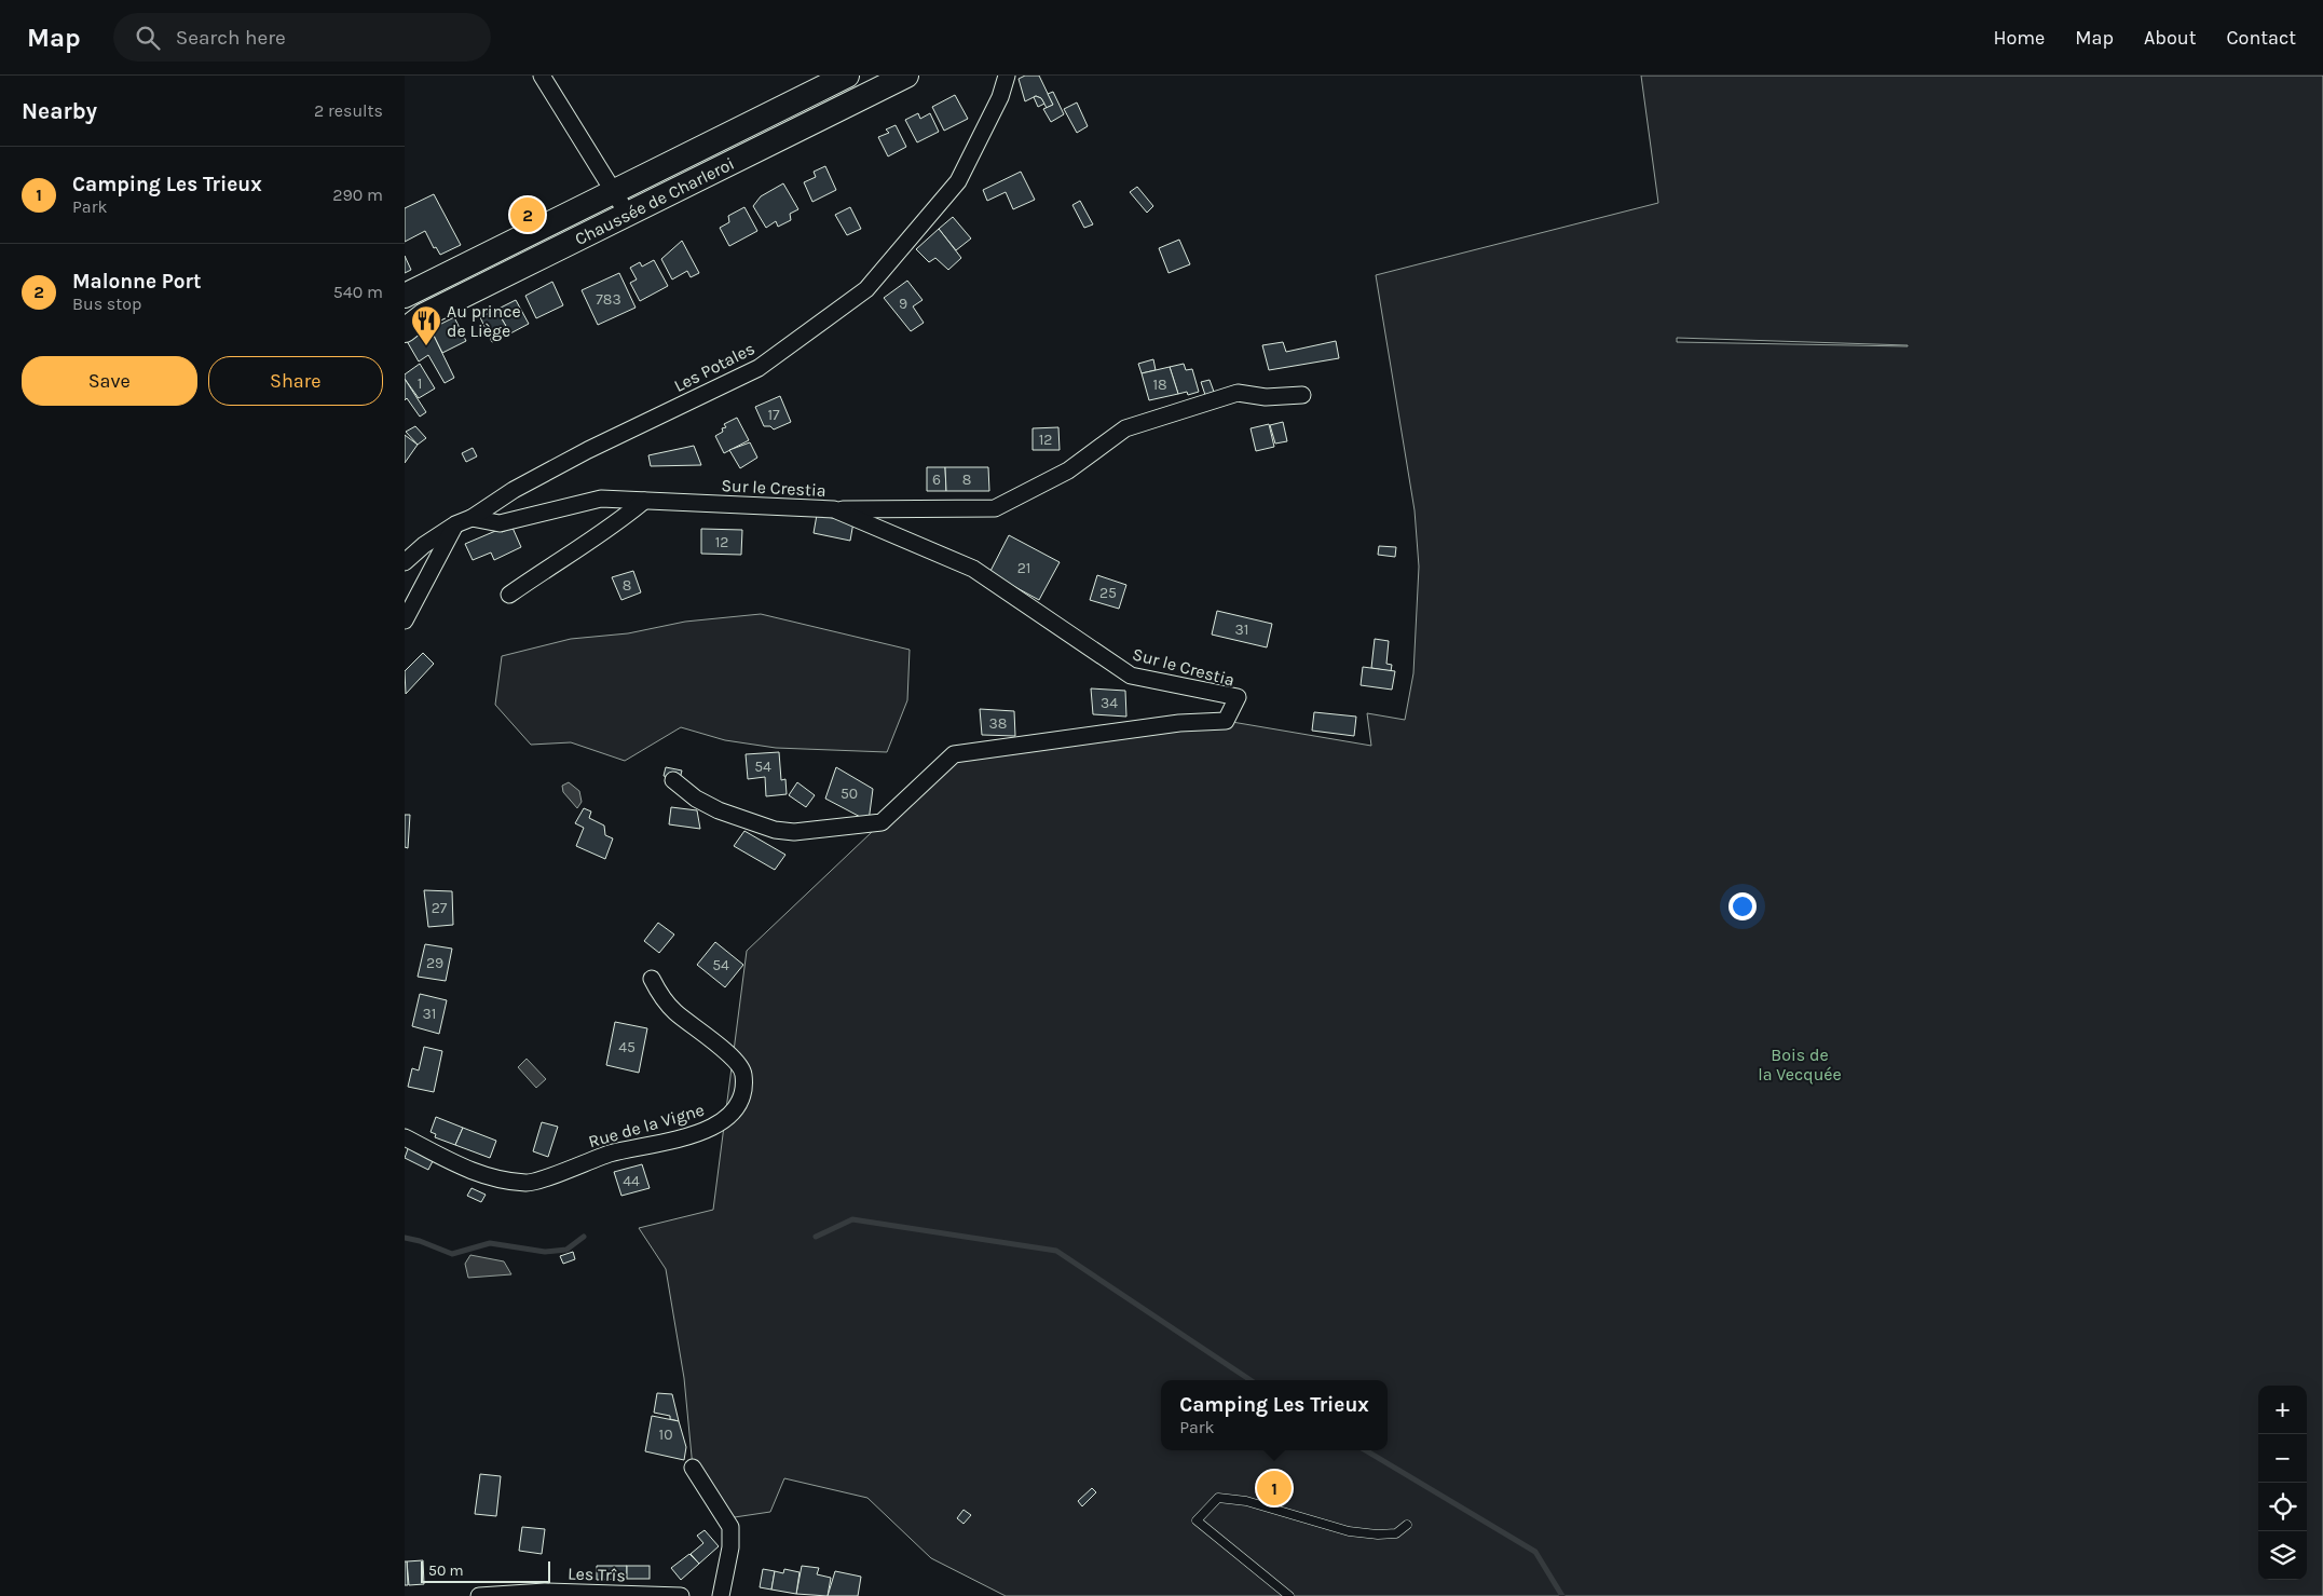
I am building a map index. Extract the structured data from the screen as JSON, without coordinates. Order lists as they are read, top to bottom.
{
  "streets": {
    "main road": ["Chaussée de Charleroi"],
    "street": [
      "Les Potales",
      "Sur le Crestia",
      "Rue de la Vigne",
      "Les Trîs"
    ]
  },
  "crossings": [
    ["Les Potales", "Sur le Crestia"]
  ],
  "parks": ["Bois de la Vecquée"],
  "places": {
    "restaurant": ["Au prince de Liège"]
  },
  "house_numbers": [
    "783",
    "9",
    "1",
    "18",
    "17",
    "12",
    "6",
    "8",
    "12",
    "21",
    "8",
    "25",
    "31",
    "34",
    "38",
    "54",
    "50",
    "27",
    "29",
    "54",
    "31",
    "45",
    "44",
    "10"
  ],
  "scale_bar": "50 m",
  "page": {
    "header": "Map",
    "search": "Search here",
    "nav": [
      "Home",
      "Map",
      "About",
      "Contact"
    ],
    "heading": ["Nearby", "2 results"],
    "list": [
      {
        "mark": "1",
        "name": "Camping Les Trieux",
        "note": "Park",
        "value": "290 m"
      },
      {
        "mark": "2",
        "name": "Malonne Port",
        "note": "Bus stop",
        "value": "540 m"
      }
    ],
    "pins": ["2", "1"],
    "buttons": ["Save", "Share"],
    "popup": ["Camping Les Trieux", "Park"],
    "map_buttons": ["+", "−"],
    "scale": "50 m"
  }
}
